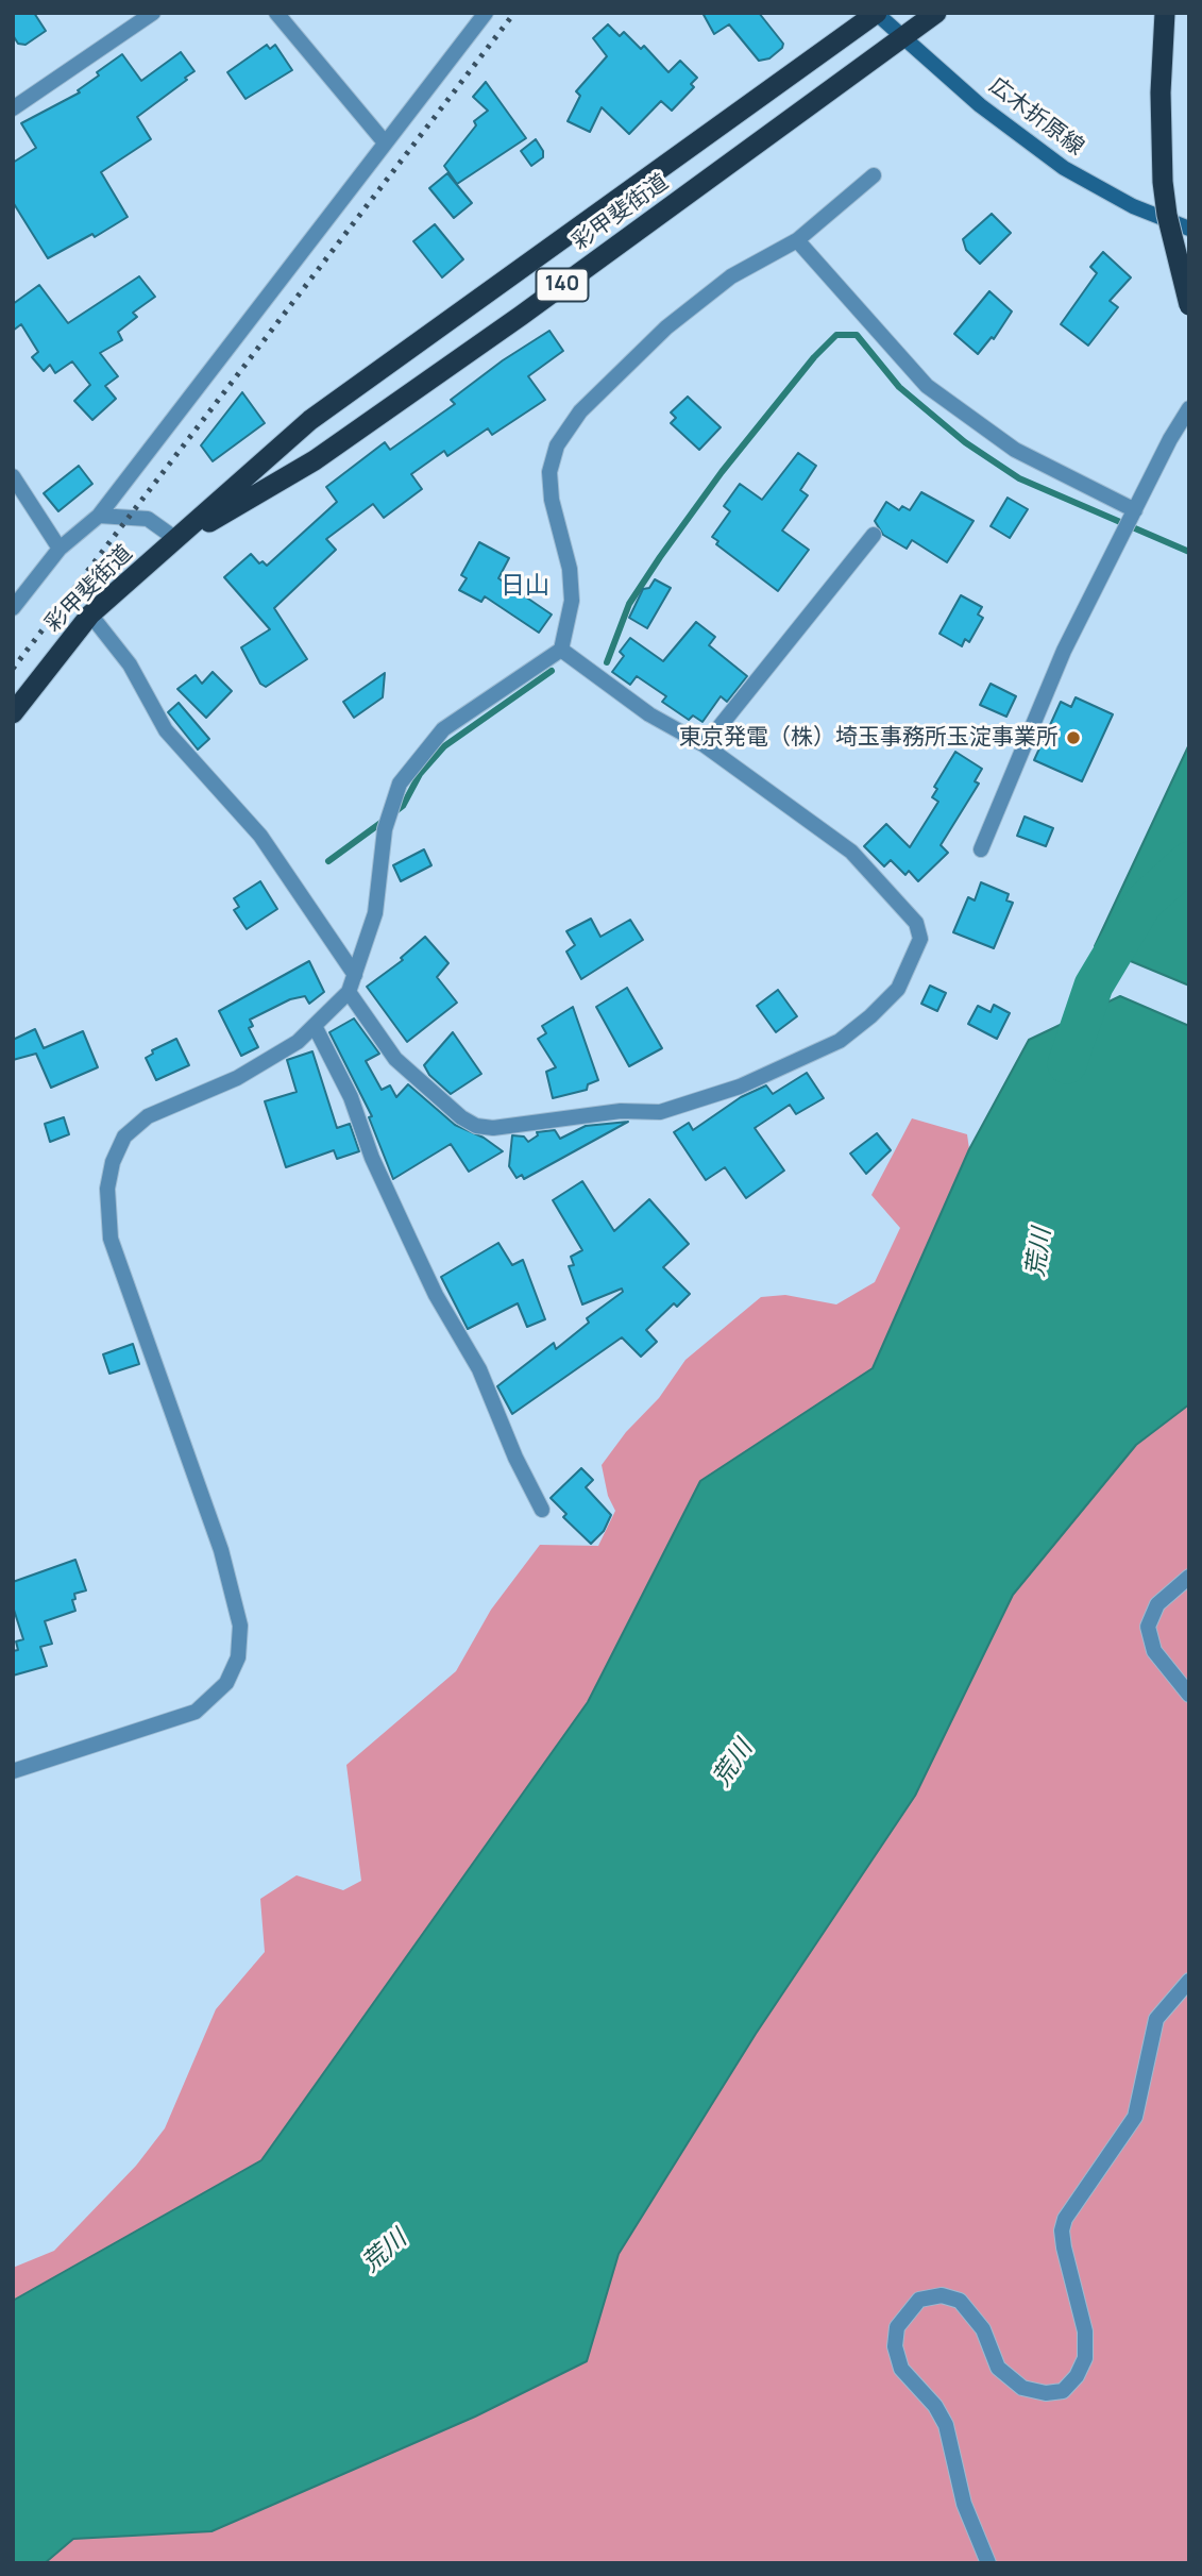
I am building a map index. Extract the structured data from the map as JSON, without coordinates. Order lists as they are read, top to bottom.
{
  "streets": {
    "highway": ["彩甲斐街道", "140"],
    "main road": ["広木折原線"]
  },
  "crossings": [
    ["広木折原線", "彩甲斐街道"]
  ],
  "districts": ["日山"],
  "water": ["荒川"],
  "places": ["東京発電（株）埼玉事務所玉淀事業所"]
}
